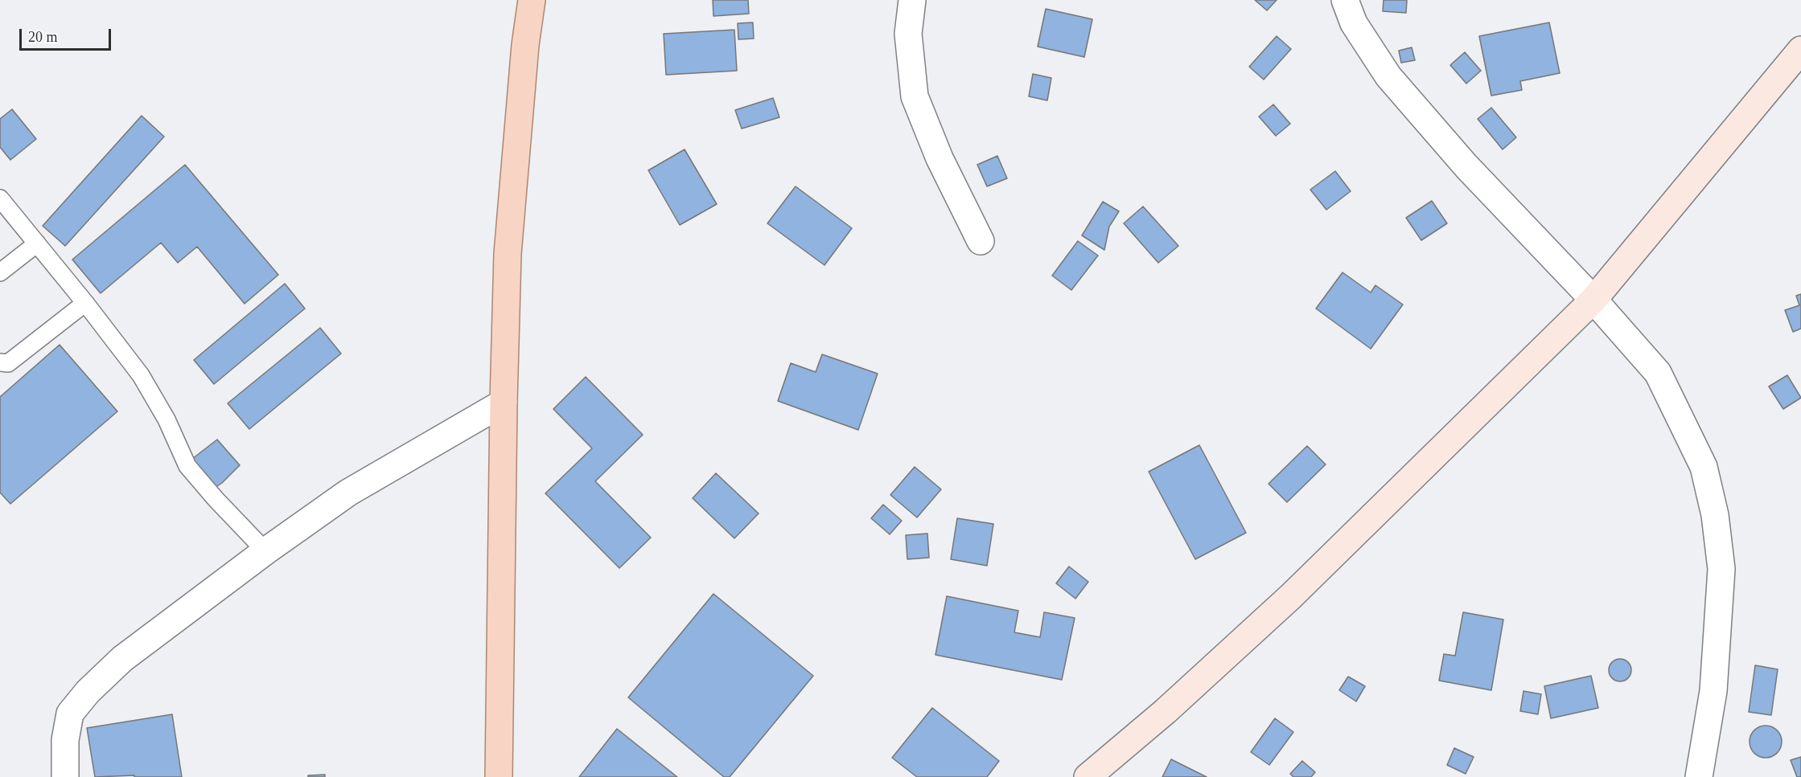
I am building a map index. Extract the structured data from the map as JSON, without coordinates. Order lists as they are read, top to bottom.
{
  "scale_bar": "20 m"
}
